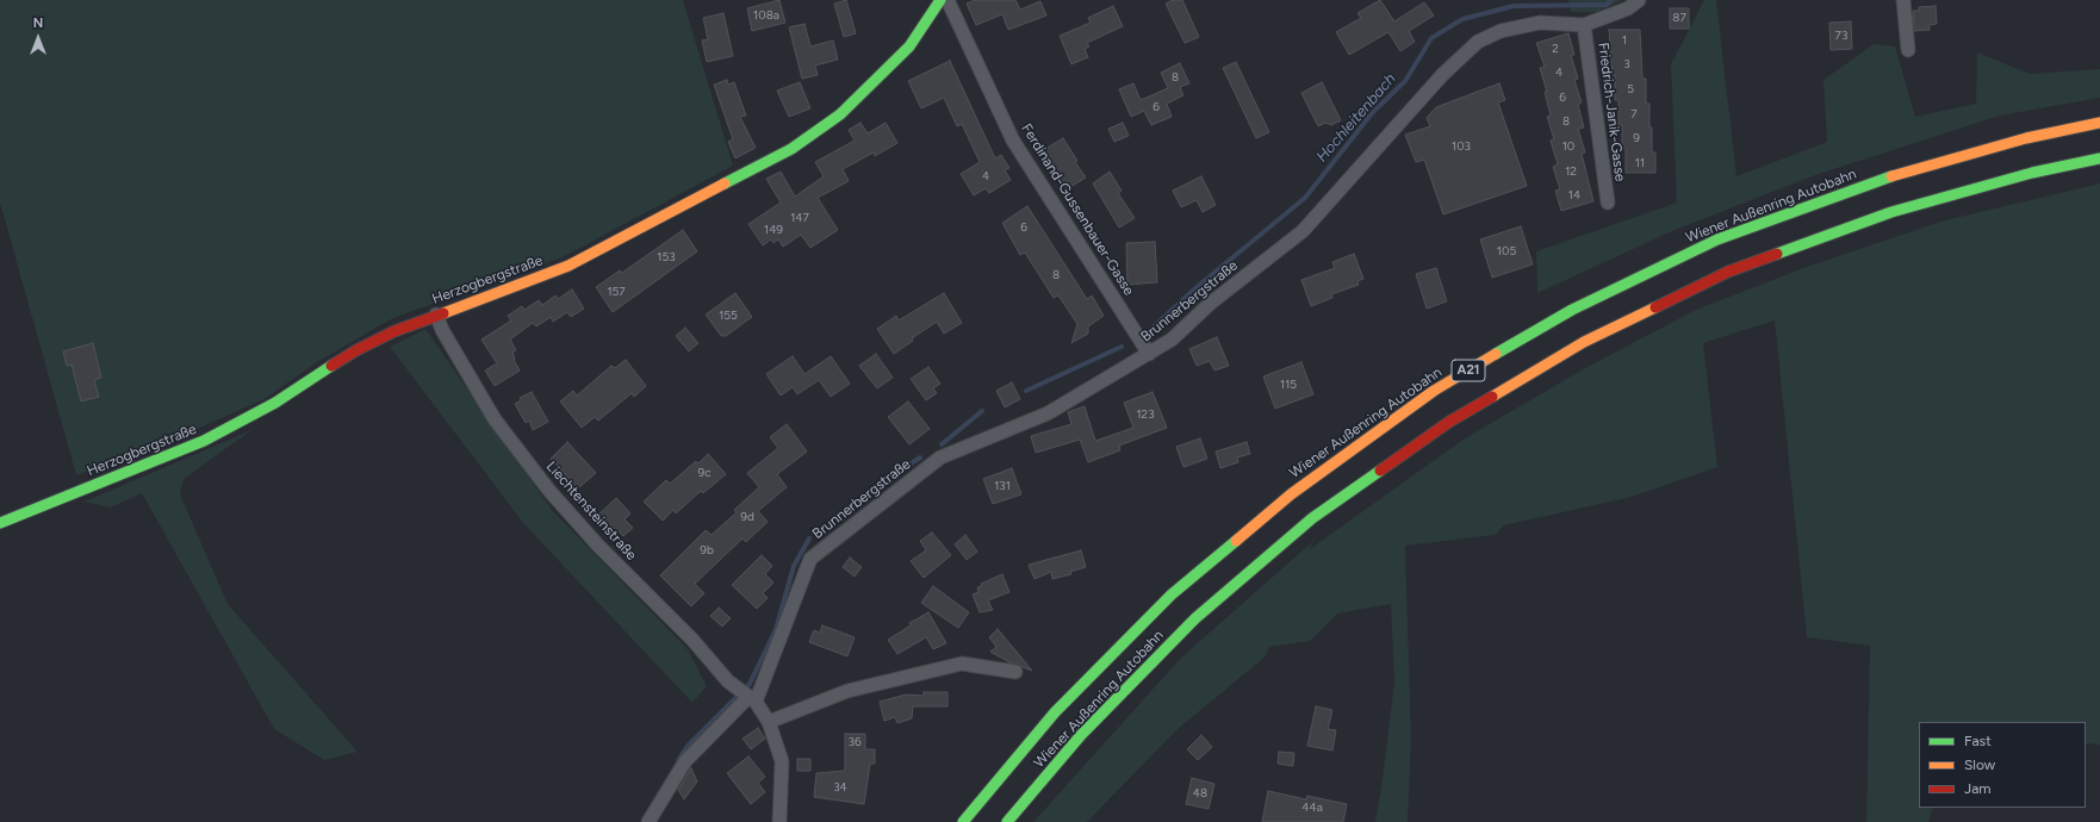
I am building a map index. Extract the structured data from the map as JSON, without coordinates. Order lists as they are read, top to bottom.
{
  "streets": {
    "main road": ["Wiener Außenring Autobahn", "Herzogbergstraße", "A21"],
    "street": [
      "Friedrich-Janik-Gasse",
      "Ferdinand-Gussenbauer-Gasse",
      "Brunnerbergstraße",
      "Liechtensteinstraße"
    ]
  },
  "crossings": [
    ["Friedrich-Janik-Gasse", "Brunnerbergstraße"],
    ["Ferdinand-Gussenbauer-Gasse", "Brunnerbergstraße"],
    ["Herzogbergstraße", "Liechtensteinstraße"],
    ["Brunnerbergstraße", "Liechtensteinstraße"]
  ],
  "water": ["Hochleitenbach"],
  "house_numbers": [
    "108a",
    "87",
    "73",
    "1",
    "2",
    "3",
    "4",
    "8",
    "5",
    "6",
    "6",
    "7",
    "8",
    "9",
    "103",
    "10",
    "11",
    "12",
    "4",
    "14",
    "147",
    "6",
    "149",
    "105",
    "153",
    "8",
    "157",
    "155",
    "115",
    "123",
    "9c",
    "131",
    "9d",
    "9b",
    "36",
    "34",
    "48",
    "44a"
  ],
  "legend": ["Fast", "Slow", "Jam"],
  "north": "top"
}
